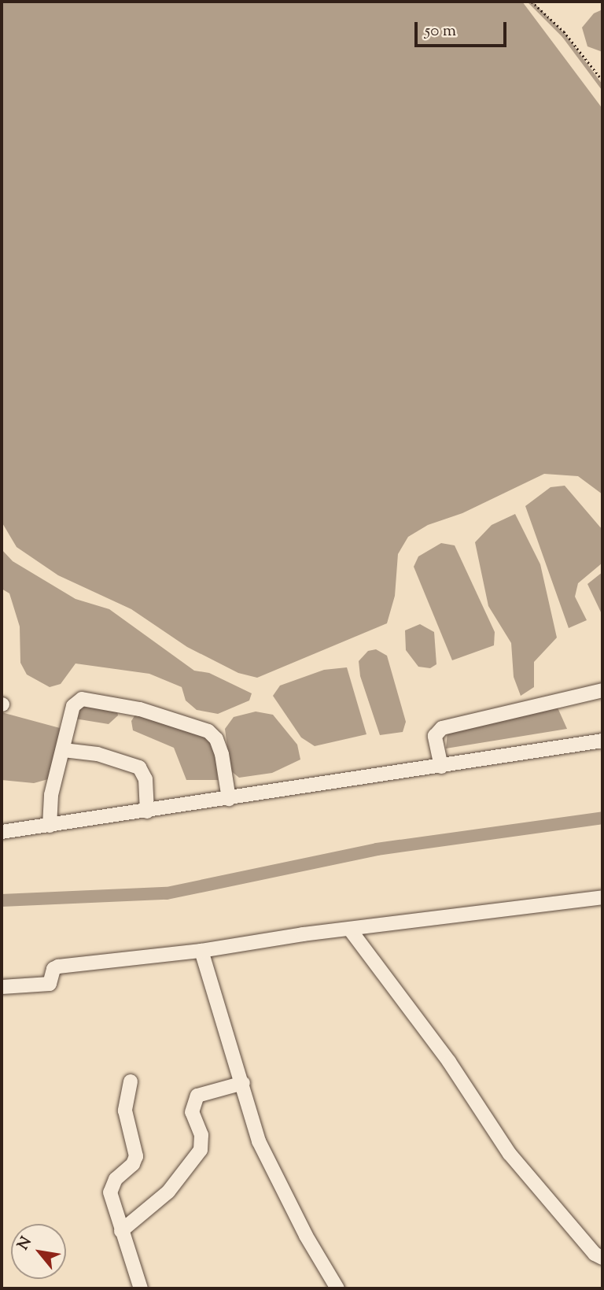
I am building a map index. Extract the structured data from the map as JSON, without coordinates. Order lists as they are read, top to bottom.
{
  "scale_bar": "50 m",
  "north": "top left"
}
